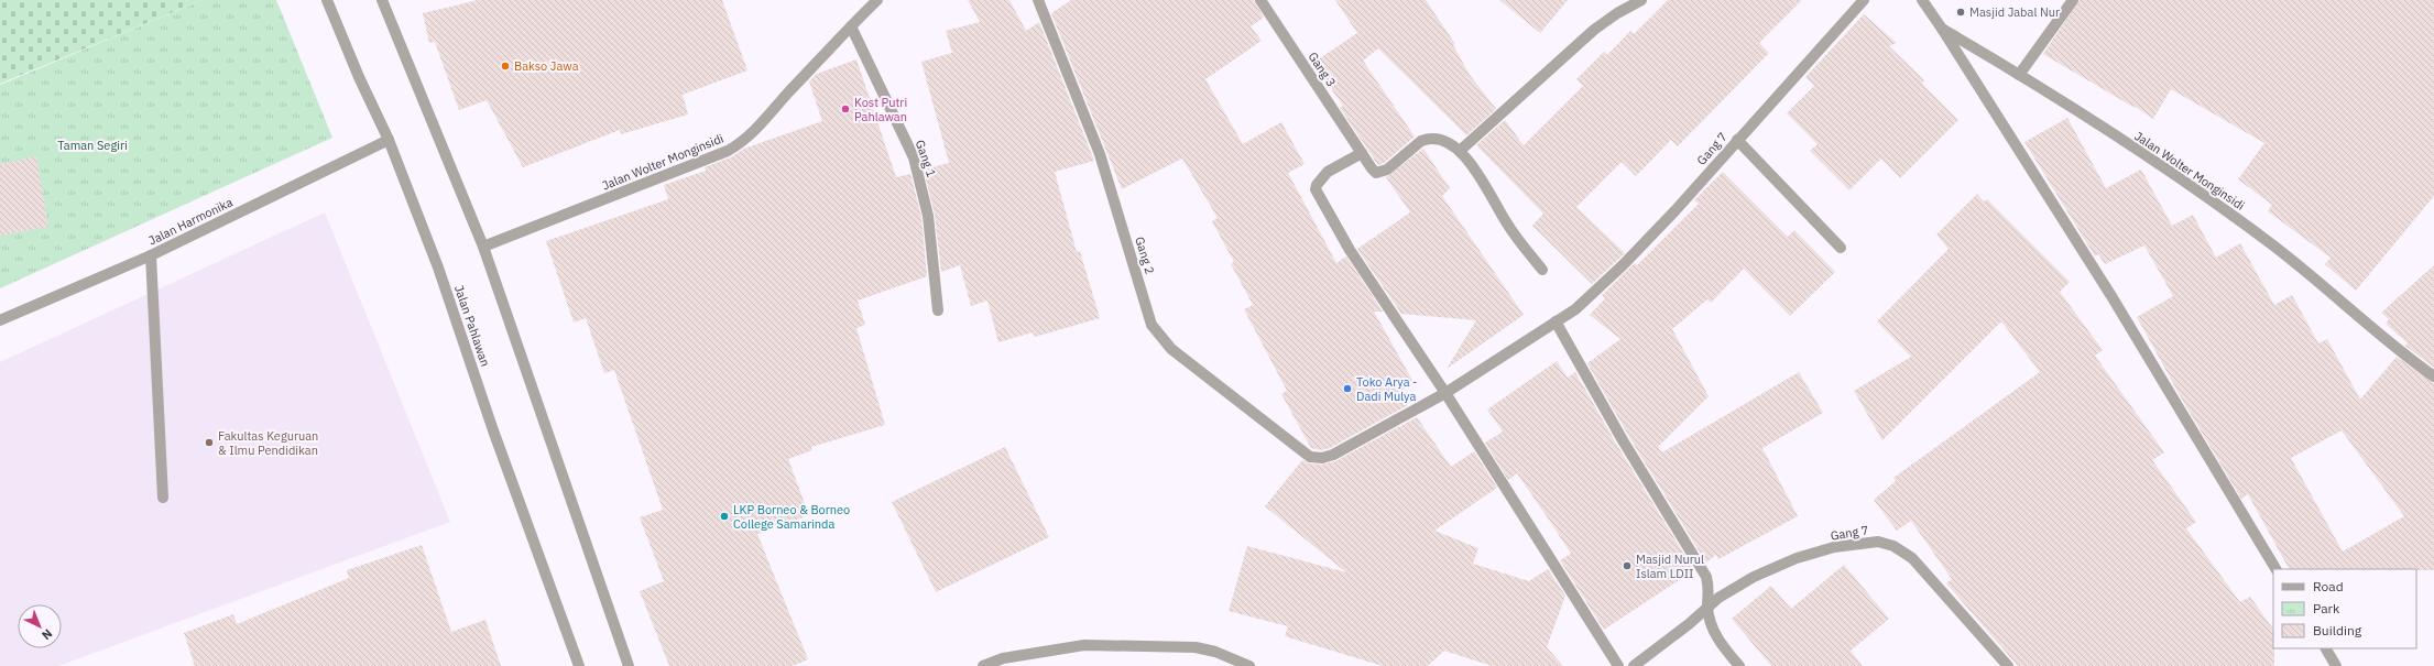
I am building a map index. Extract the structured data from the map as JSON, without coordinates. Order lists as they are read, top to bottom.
{
  "streets": {
    "street": [
      "Gang 3",
      "Gang 7",
      "Gang 1",
      "Jalan Wolter Monginsidi",
      "Jalan Harmonika",
      "Gang 2",
      "Jalan Pahlawan"
    ]
  },
  "crossings": [
    ["Gang 7", "Gang 2"],
    ["Gang 1", "Jalan Wolter Monginsidi"],
    ["Jalan Harmonika", "Jalan Pahlawan"]
  ],
  "parks": ["Taman Segiri"],
  "places": [
    "Masjid Jabal Nur",
    "Bakso Jawa",
    "Kost Putri Pahlawan",
    "Toko Arya - Dadi Mulya",
    "Fakultas Keguruan & Ilmu Pendidikan",
    "LKP Borneo & Borneo College Samarinda",
    "Masjid Nurul Islam LDII"
  ],
  "legend": ["Road", "Park", "Building"],
  "north": "bottom right"
}
